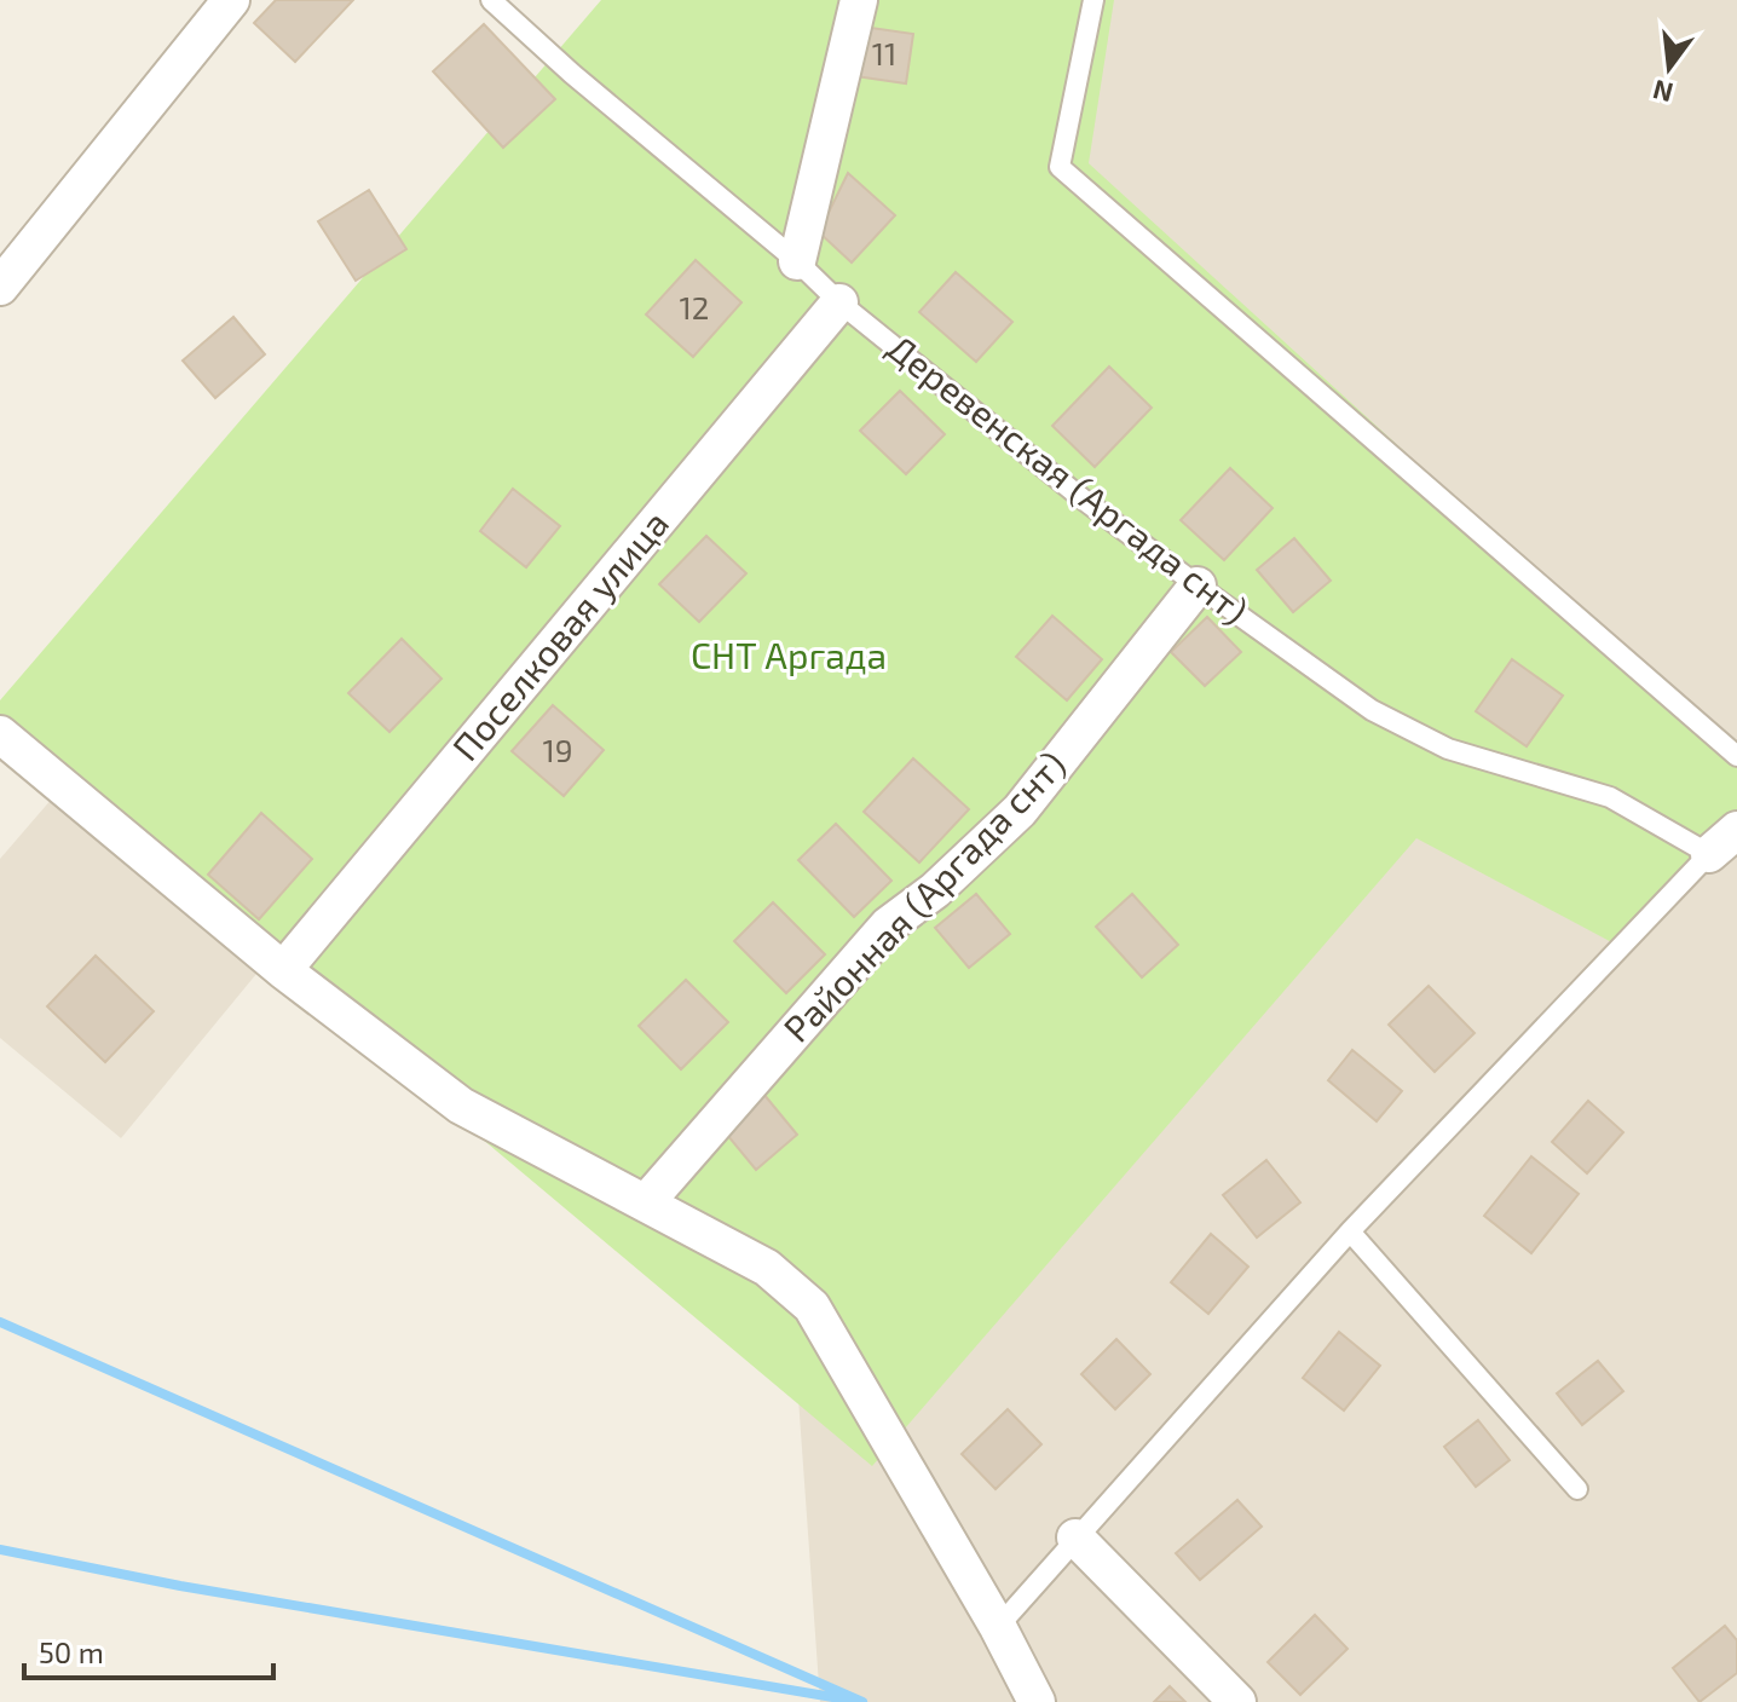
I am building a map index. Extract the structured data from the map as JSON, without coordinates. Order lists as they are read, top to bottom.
{
  "streets": {
    "street": ["Поселковая улица", "Районная (Аргада снт)"],
    "lane": ["Деревенская (Аргада снт)"]
  },
  "crossings": [
    ["Деревенская (Аргада снт)", "Поселковая улица"],
    ["Деревенская (Аргада снт)", "Районная (Аргада снт)"]
  ],
  "parks": ["СНТ Аргада"],
  "house_numbers": ["11", "12", "19"],
  "scale_bar": "50 m",
  "north": "bottom"
}
